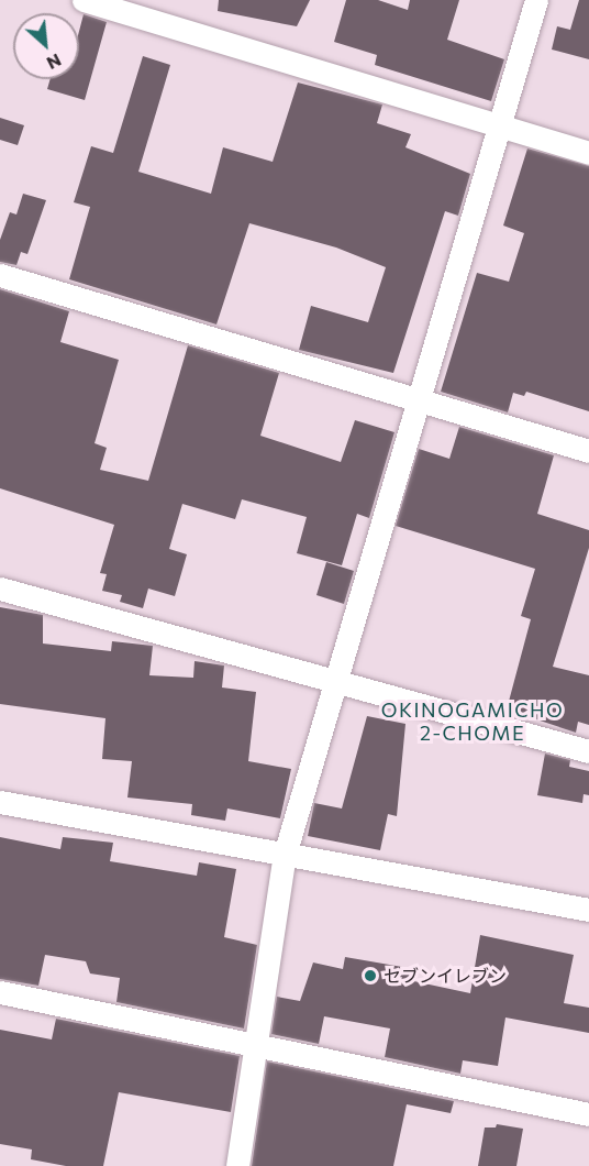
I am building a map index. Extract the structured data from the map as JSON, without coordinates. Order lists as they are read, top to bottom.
{
  "districts": ["OKINOGAMICHO 2-CHOME"],
  "places": ["セブンイレブン"],
  "north": "bottom right"
}
